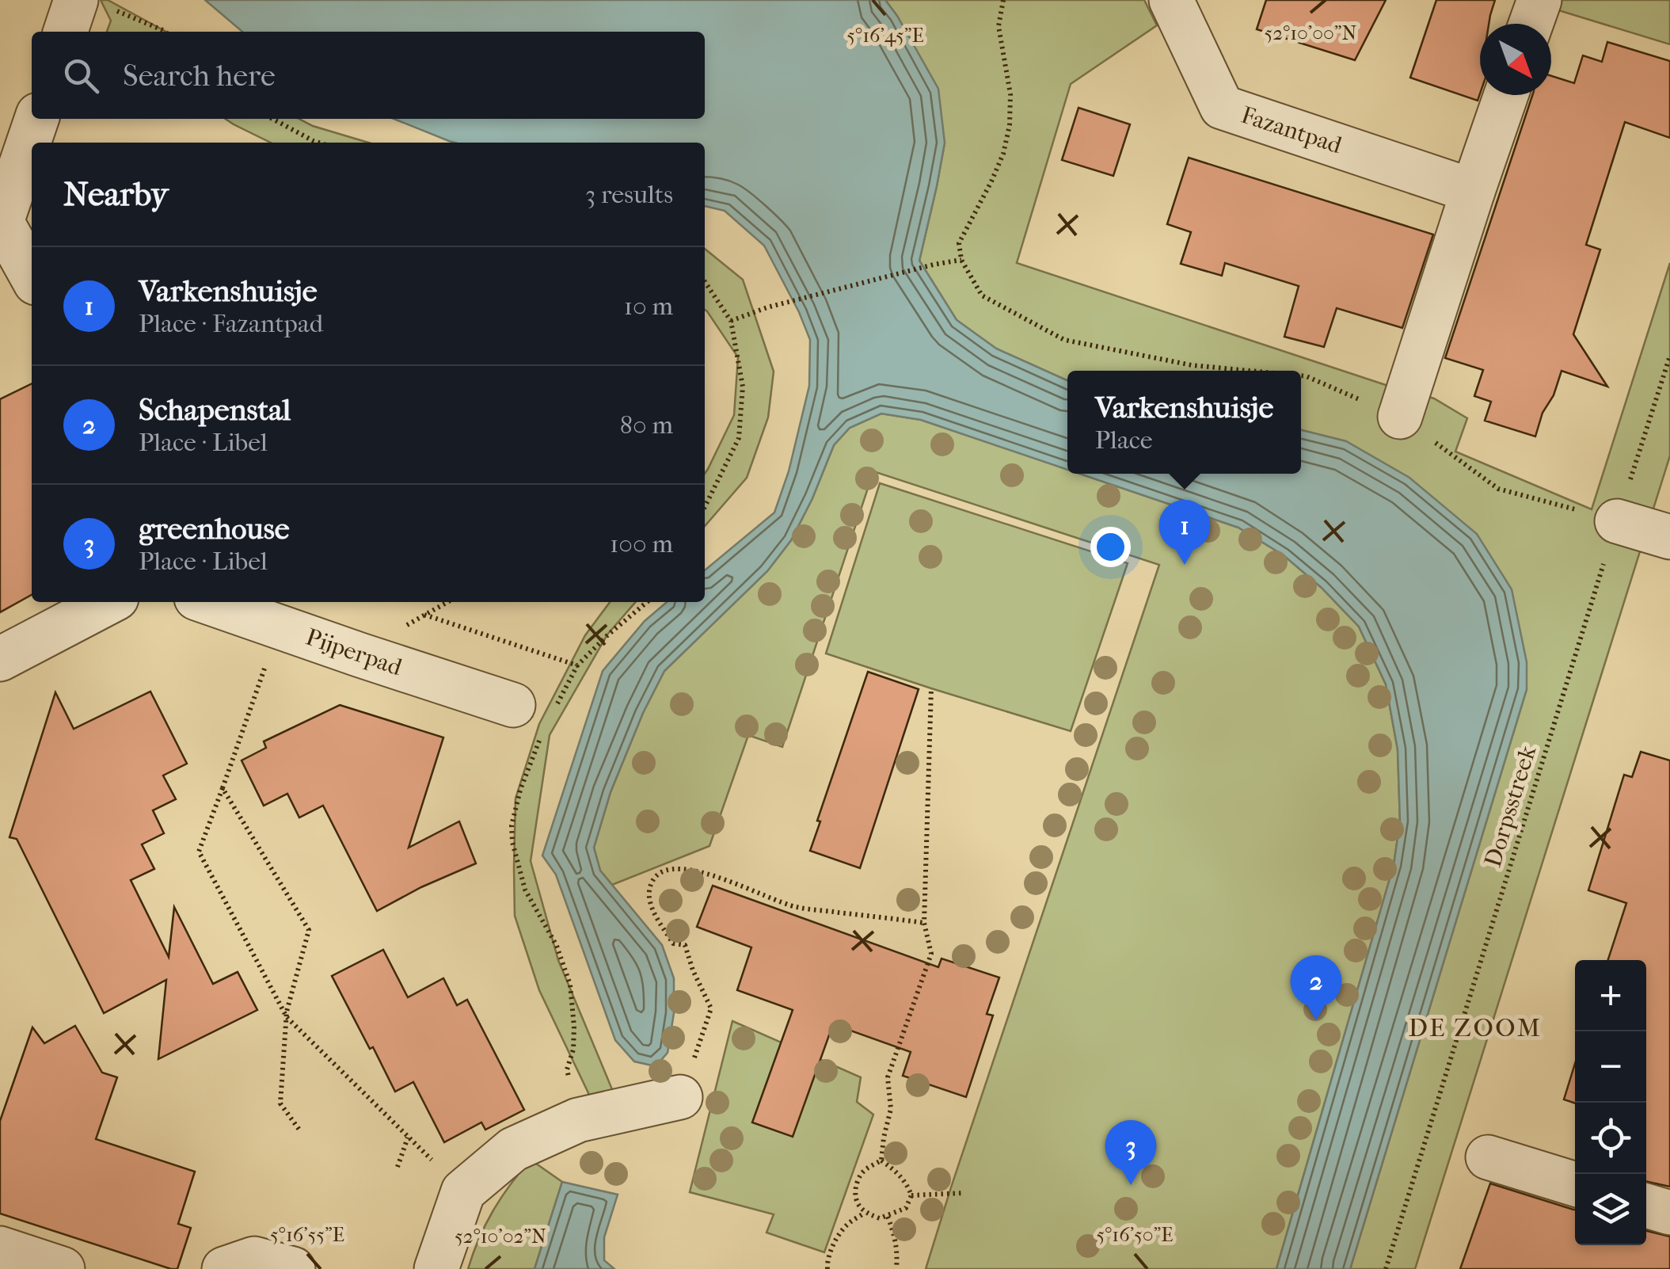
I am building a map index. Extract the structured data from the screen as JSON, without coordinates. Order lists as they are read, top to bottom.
{
  "streets": {
    "street": ["Fazantpad", "Pijperpad"],
    "path": ["Dorpsstreek"]
  },
  "districts": ["DE ZOOM"],
  "north": "bottom right",
  "page": {
    "search": "Search here",
    "heading": ["Nearby", "3 results"],
    "list": [
      {
        "mark": "1",
        "name": "Varkenshuisje",
        "note": "Place · Fazantpad",
        "value": "10 m"
      },
      {
        "mark": "2",
        "name": "Schapenstal",
        "note": "Place · Libel",
        "value": "80 m"
      },
      {
        "mark": "3",
        "name": "greenhouse",
        "note": "Place · Libel",
        "value": "100 m"
      }
    ],
    "popup": ["Varkenshuisje", "Place"],
    "pins": ["1", "2", "3"],
    "map_buttons": ["+", "−"]
  },
  "coordinates": [
    "52°10'00\"N",
    "5°16'45\"E",
    "5°16'55\"E",
    "5°16'50\"E",
    "52°10'02\"N"
  ]
}
